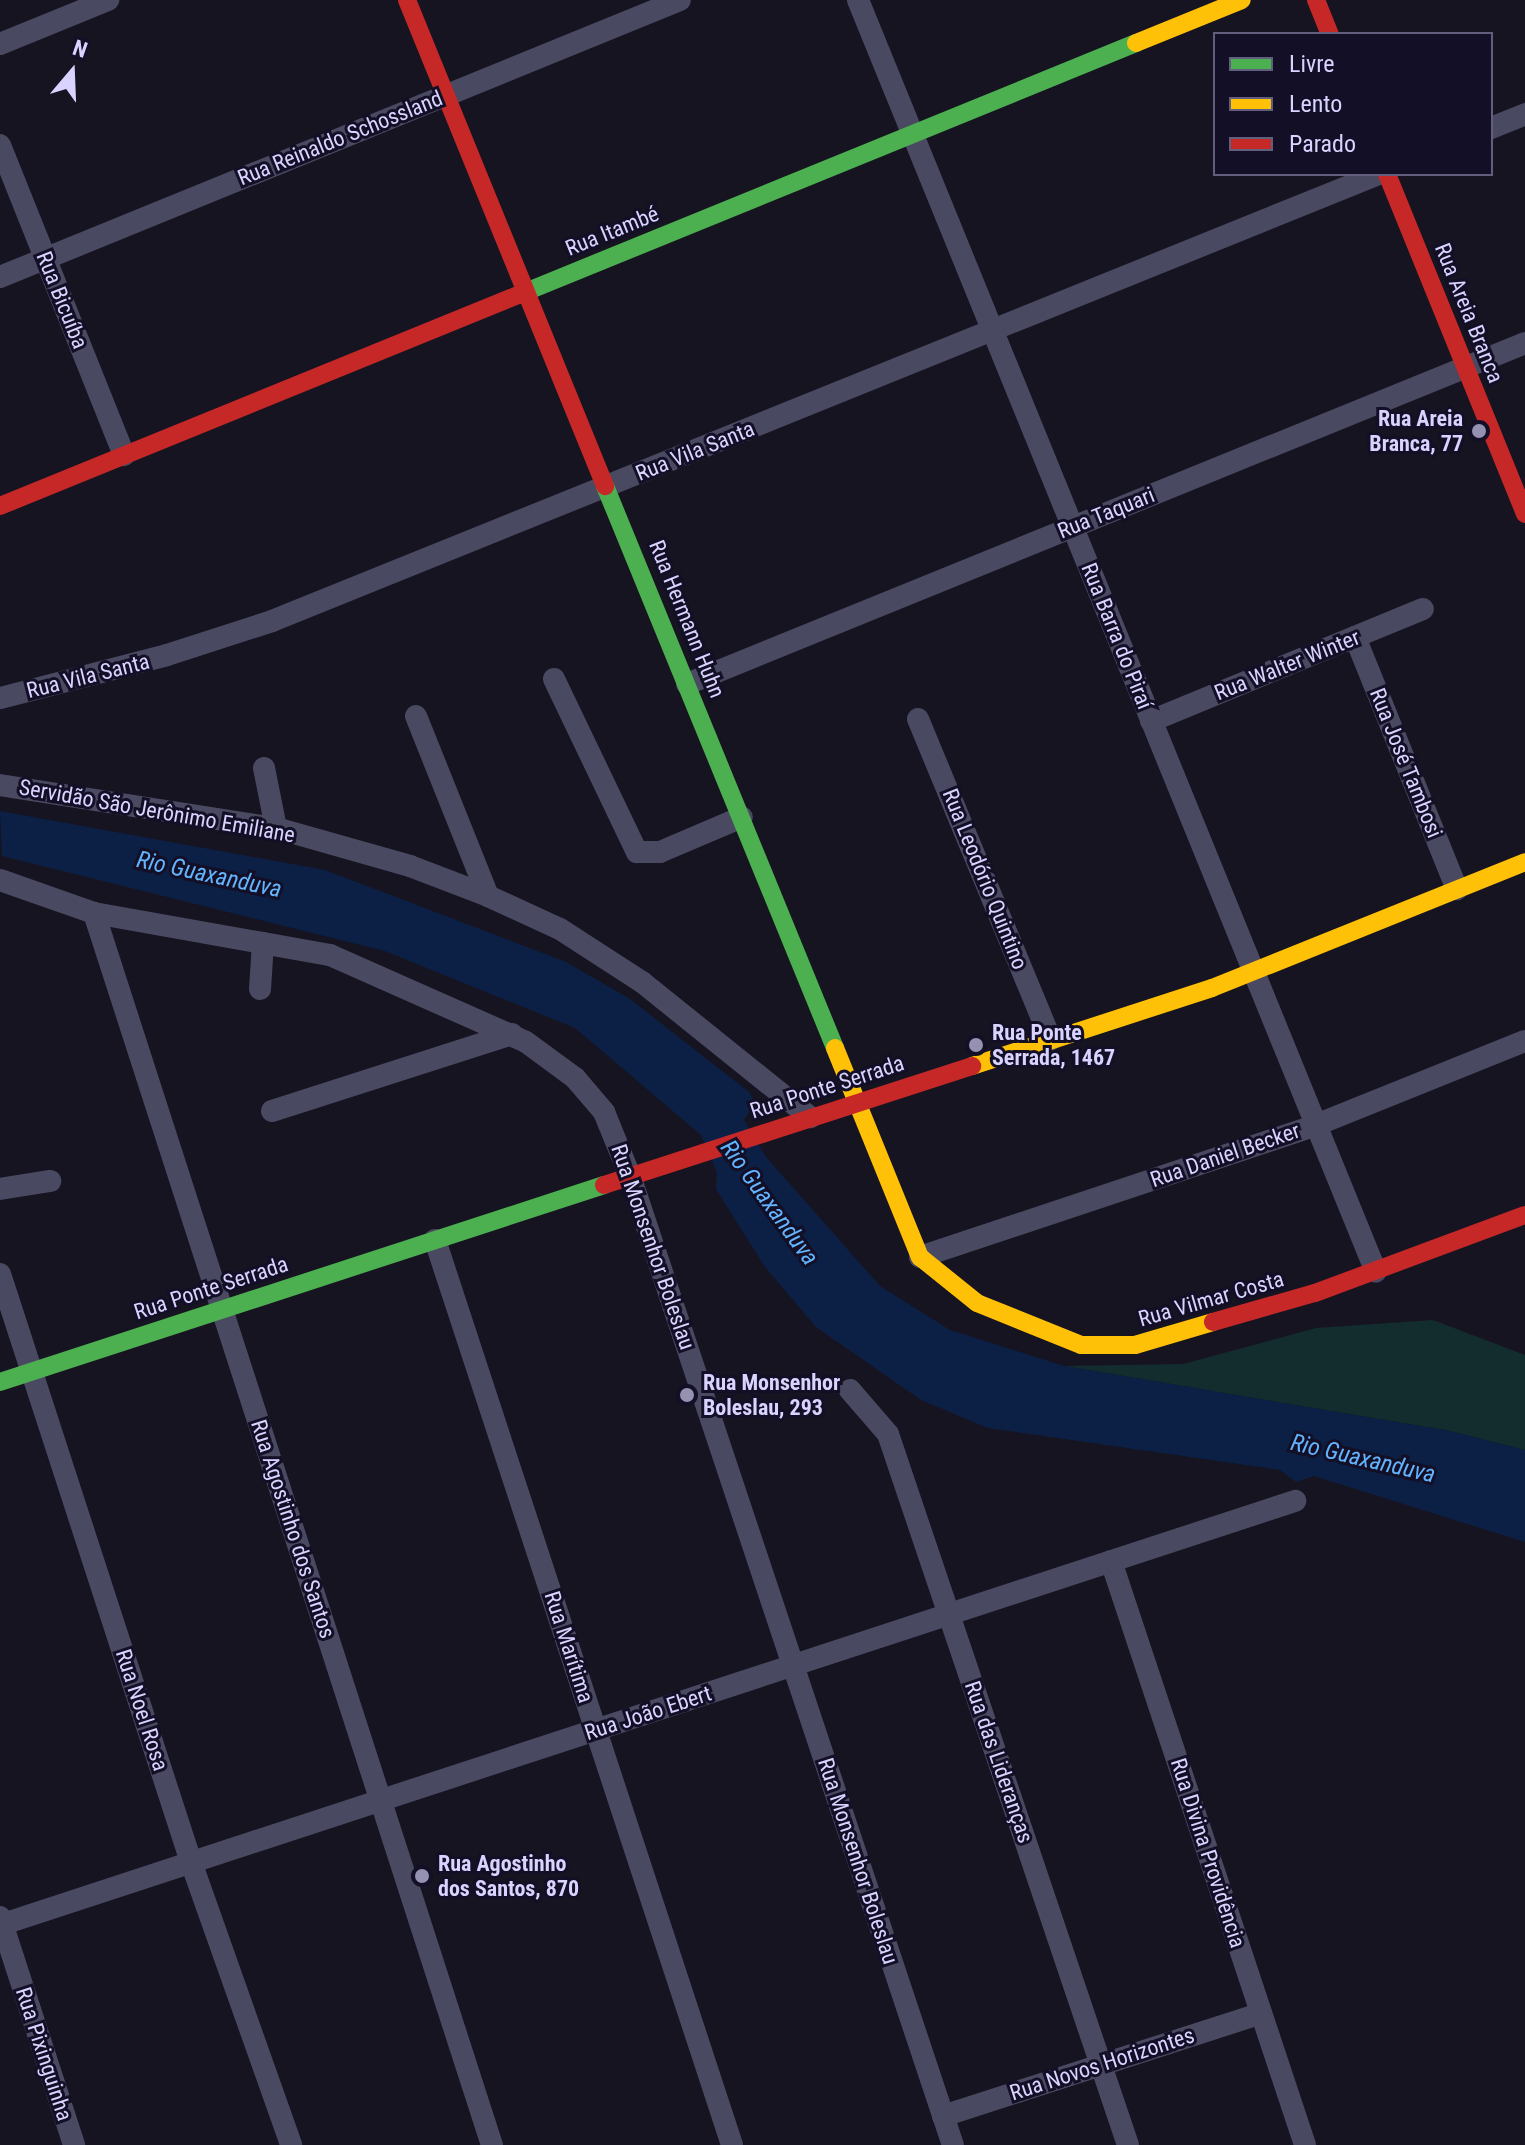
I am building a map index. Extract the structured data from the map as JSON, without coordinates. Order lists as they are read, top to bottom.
{
  "streets": {
    "street": [
      "Rua Reinaldo Schossland",
      "Rua Itambé",
      "Rua Bicuíba",
      "Rua Areia Branca",
      "Rua Vila Santa",
      "Rua Taquari",
      "Rua Hermann Huhn",
      "Rua Barra do Piraí",
      "Rua Walter Winter",
      "Rua José Tambosi",
      "Servidão São Jerônimo Emiliane",
      "Rua Leodório Quintino",
      "Rua Ponte Serrada",
      "Rua Daniel Becker",
      "Rua Monsenhor Boleslau",
      "Rua Vilmar Costa",
      "Rua Agostinho dos Santos",
      "Rua Marítima",
      "Rua Noel Rosa",
      "Rua João Ebert",
      "Rua das Lideranças",
      "Rua Divina Providência",
      "Rua Pixinguinha",
      "Rua Novos Horizontes"
    ]
  },
  "crossings": [
    ["Rua Reinaldo Schossland", "Rua Bicuíba"],
    ["Rua Reinaldo Schossland", "Rua Hermann Huhn"],
    ["Rua Itambé", "Rua Bicuíba"],
    ["Rua Itambé", "Rua Hermann Huhn"],
    ["Rua Itambé", "Rua Barra do Piraí"],
    ["Rua Areia Branca", "Rua Taquari"],
    ["Rua Vila Santa", "Rua Hermann Huhn"],
    ["Rua Vila Santa", "Rua Barra do Piraí"],
    ["Rua Taquari", "Rua Hermann Huhn"],
    ["Rua Taquari", "Rua Barra do Piraí"],
    ["Rua Hermann Huhn", "Rua Ponte Serrada"],
    ["Rua Hermann Huhn", "Rua Daniel Becker"],
    ["Rua Hermann Huhn", "Rua Vilmar Costa"],
    ["Rua Barra do Piraí", "Rua Walter Winter"],
    ["Rua Barra do Piraí", "Rua Ponte Serrada"],
    ["Rua Barra do Piraí", "Rua Daniel Becker"],
    ["Rua Barra do Piraí", "Rua Vilmar Costa"],
    ["Rua Walter Winter", "Rua José Tambosi"],
    ["Rua José Tambosi", "Rua Ponte Serrada"],
    ["Servidão São Jerônimo Emiliane", "Rua Ponte Serrada"],
    ["Rua Leodório Quintino", "Rua Ponte Serrada"],
    ["Rua Ponte Serrada", "Rua Monsenhor Boleslau"],
    ["Rua Ponte Serrada", "Rua Agostinho dos Santos"],
    ["Rua Ponte Serrada", "Rua Marítima"],
    ["Rua Ponte Serrada", "Rua Noel Rosa"],
    ["Rua Daniel Becker", "Rua Vilmar Costa"],
    ["Rua Monsenhor Boleslau", "Rua Agostinho dos Santos"],
    ["Rua Monsenhor Boleslau", "Rua João Ebert"],
    ["Rua Monsenhor Boleslau", "Rua Novos Horizontes"],
    ["Rua Agostinho dos Santos", "Rua João Ebert"],
    ["Rua Marítima", "Rua João Ebert"],
    ["Rua Noel Rosa", "Rua João Ebert"],
    ["Rua João Ebert", "Rua das Lideranças"],
    ["Rua João Ebert", "Rua Divina Providência"],
    ["Rua João Ebert", "Rua Pixinguinha"],
    ["Rua das Lideranças", "Rua Novos Horizontes"],
    ["Rua Divina Providência", "Rua Novos Horizontes"]
  ],
  "water": ["Rio Guaxanduva"],
  "places": [
    "Rua Areia Branca, 77",
    "Rua Ponte Serrada, 1467",
    "Rua Monsenhor Boleslau, 293",
    "Rua Agostinho dos Santos, 870"
  ],
  "legend": ["Livre", "Lento", "Parado"],
  "north": "top"
}
